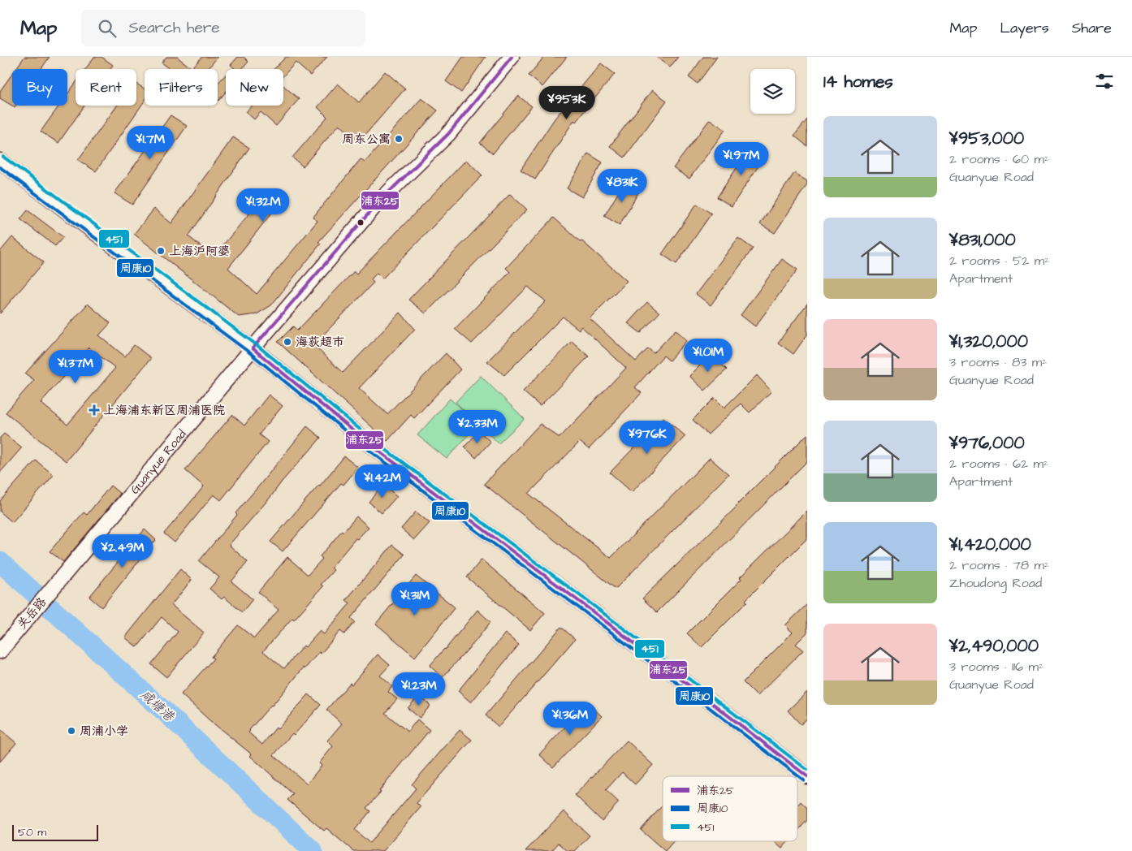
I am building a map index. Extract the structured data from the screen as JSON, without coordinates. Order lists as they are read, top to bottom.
{
  "streets": {
    "street": ["Guanyue Road", "关岳路"]
  },
  "crossings": [
    ["Guanyue Road", "关岳路"]
  ],
  "water": ["咸塘港"],
  "places": {
    "other": [
      "周东公寓",
      "上海沪阿婆",
      "海荻超市",
      "周浦小学"
    ],
    "health": ["上海浦东新区周浦医院"]
  },
  "lines": ["transit line 浦东25", "transit line 451", "transit line 周康10"],
  "legend": ["浦东25", "周康10", "451"],
  "scale_bar": "50 m",
  "page": {
    "header": "Map",
    "search": "Search here",
    "nav": ["Map", "Layers", "Share"],
    "heading": "14 homes",
    "chip": [
      "Buy",
      "Rent",
      "Filters",
      "New"
    ],
    "price": [
      "¥953K",
      "¥1.7M",
      "¥1.97M",
      "¥831K",
      "¥1.32M",
      "¥1.01M",
      "¥1.37M",
      "¥2.33M",
      "¥976K",
      "¥1.42M",
      "¥2.49M",
      "¥1.31M",
      "¥1.23M",
      "¥1.36M"
    ],
    "list": [
      {
        "name": "¥953,000",
        "note": "2 rooms · 60 m² · Guanyue Road"
      },
      {
        "name": "¥831,000",
        "note": "2 rooms · 52 m² · Apartment"
      },
      {
        "name": "¥1,320,000",
        "note": "3 rooms · 83 m² · Guanyue Road"
      },
      {
        "name": "¥976,000",
        "note": "2 rooms · 62 m² · Apartment"
      },
      {
        "name": "¥1,420,000",
        "note": "2 rooms · 78 m² · Zhoudong Road"
      },
      {
        "name": "¥2,490,000",
        "note": "3 rooms · 116 m² · Guanyue Road"
      }
    ],
    "scale": "50 m"
  }
}
